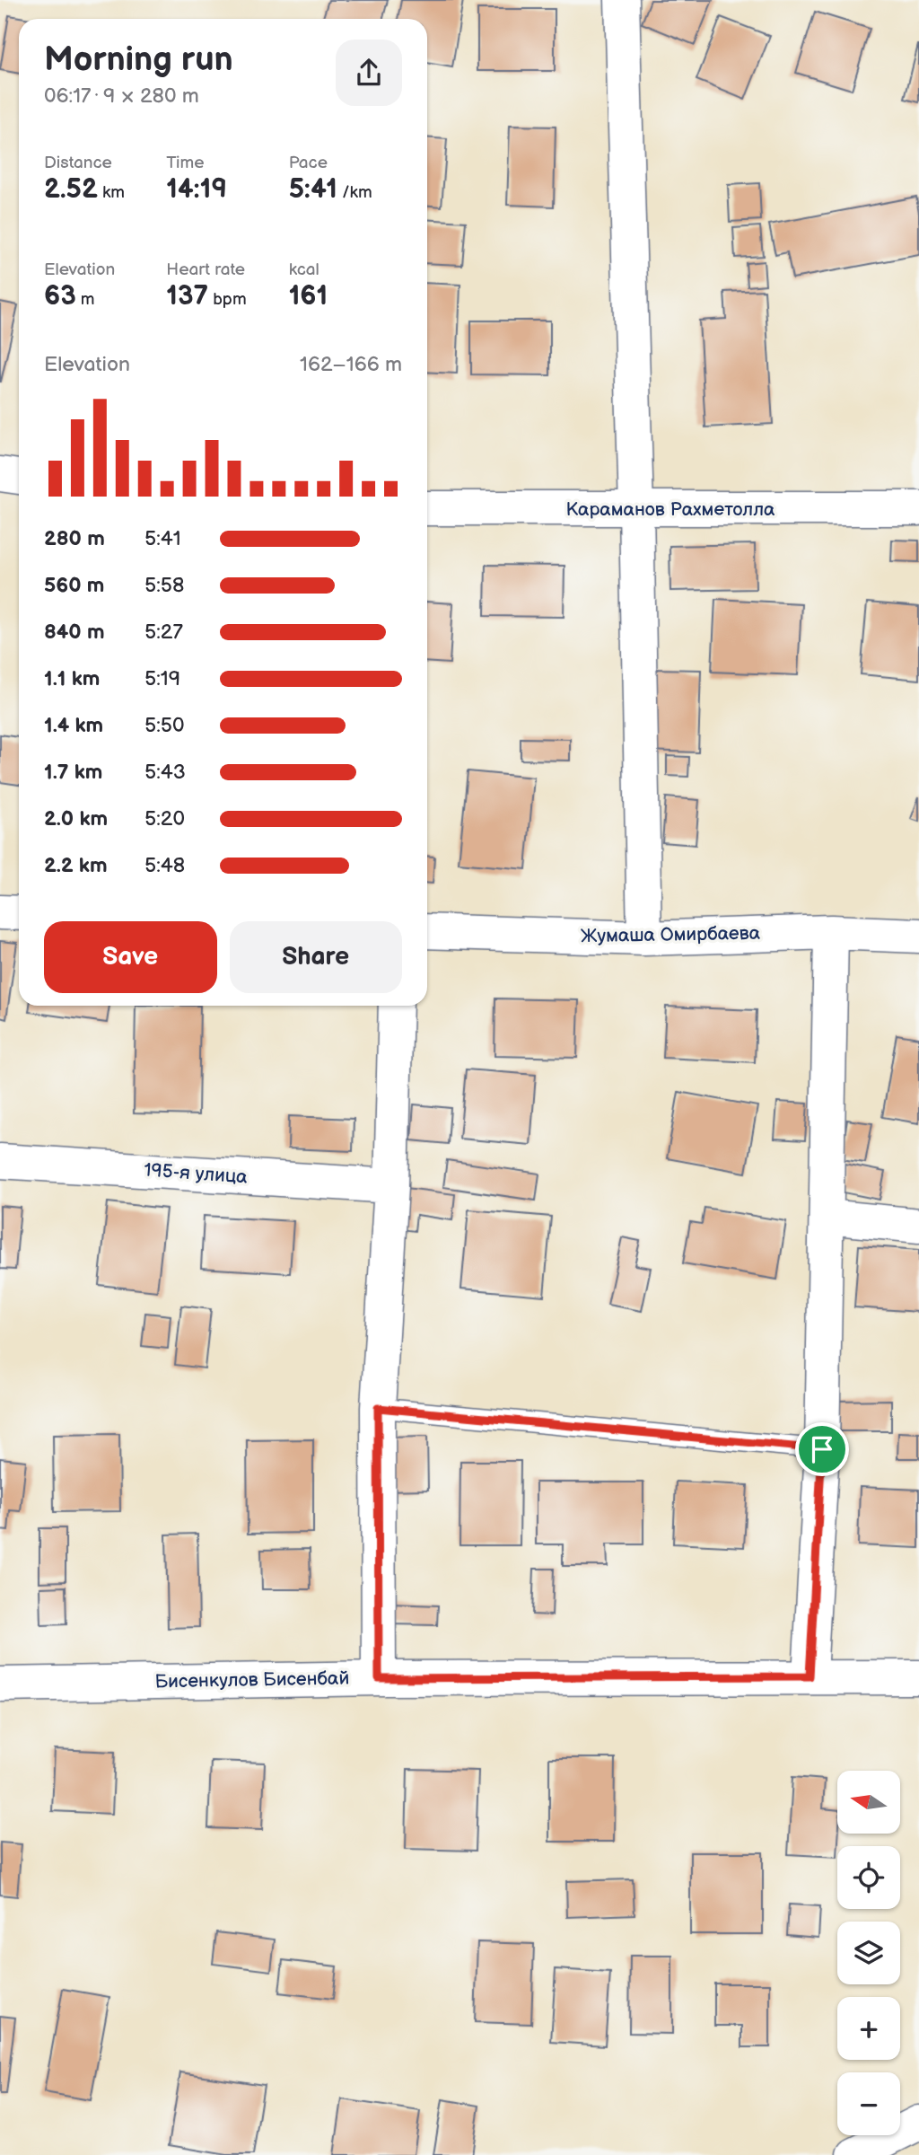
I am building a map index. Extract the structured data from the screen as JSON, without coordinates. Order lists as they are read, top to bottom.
{
  "streets": {
    "street": [
      "Караманов Рахметолла",
      "Жумаша Омирбаева",
      "195-я улица",
      "Бисенкулов Бисенбай"
    ]
  },
  "north": "left",
  "page": {
    "heading": ["Morning run", "06:17 · 9 × 280 m"],
    "stats": [
      ["Distance", "2.52 km"],
      ["Time", "14:19"],
      ["Pace", "5:41 /km"],
      ["Elevation", "63 m"],
      ["Heart rate", "137 bpm"],
      ["kcal", "161"]
    ],
    "chart": ["Elevation", "162–166 m"],
    "list": [
      {
        "name": "280 m",
        "note": "5:41"
      },
      {
        "name": "560 m",
        "note": "5:58"
      },
      {
        "name": "840 m",
        "note": "5:27"
      },
      {
        "name": "1.1 km",
        "note": "5:19"
      },
      {
        "name": "1.4 km",
        "note": "5:50"
      },
      {
        "name": "1.7 km",
        "note": "5:43"
      },
      {
        "name": "2.0 km",
        "note": "5:20"
      },
      {
        "name": "2.2 km",
        "note": "5:48"
      }
    ],
    "buttons": ["Save", "Share"],
    "map_buttons": ["+", "−"]
  }
}
